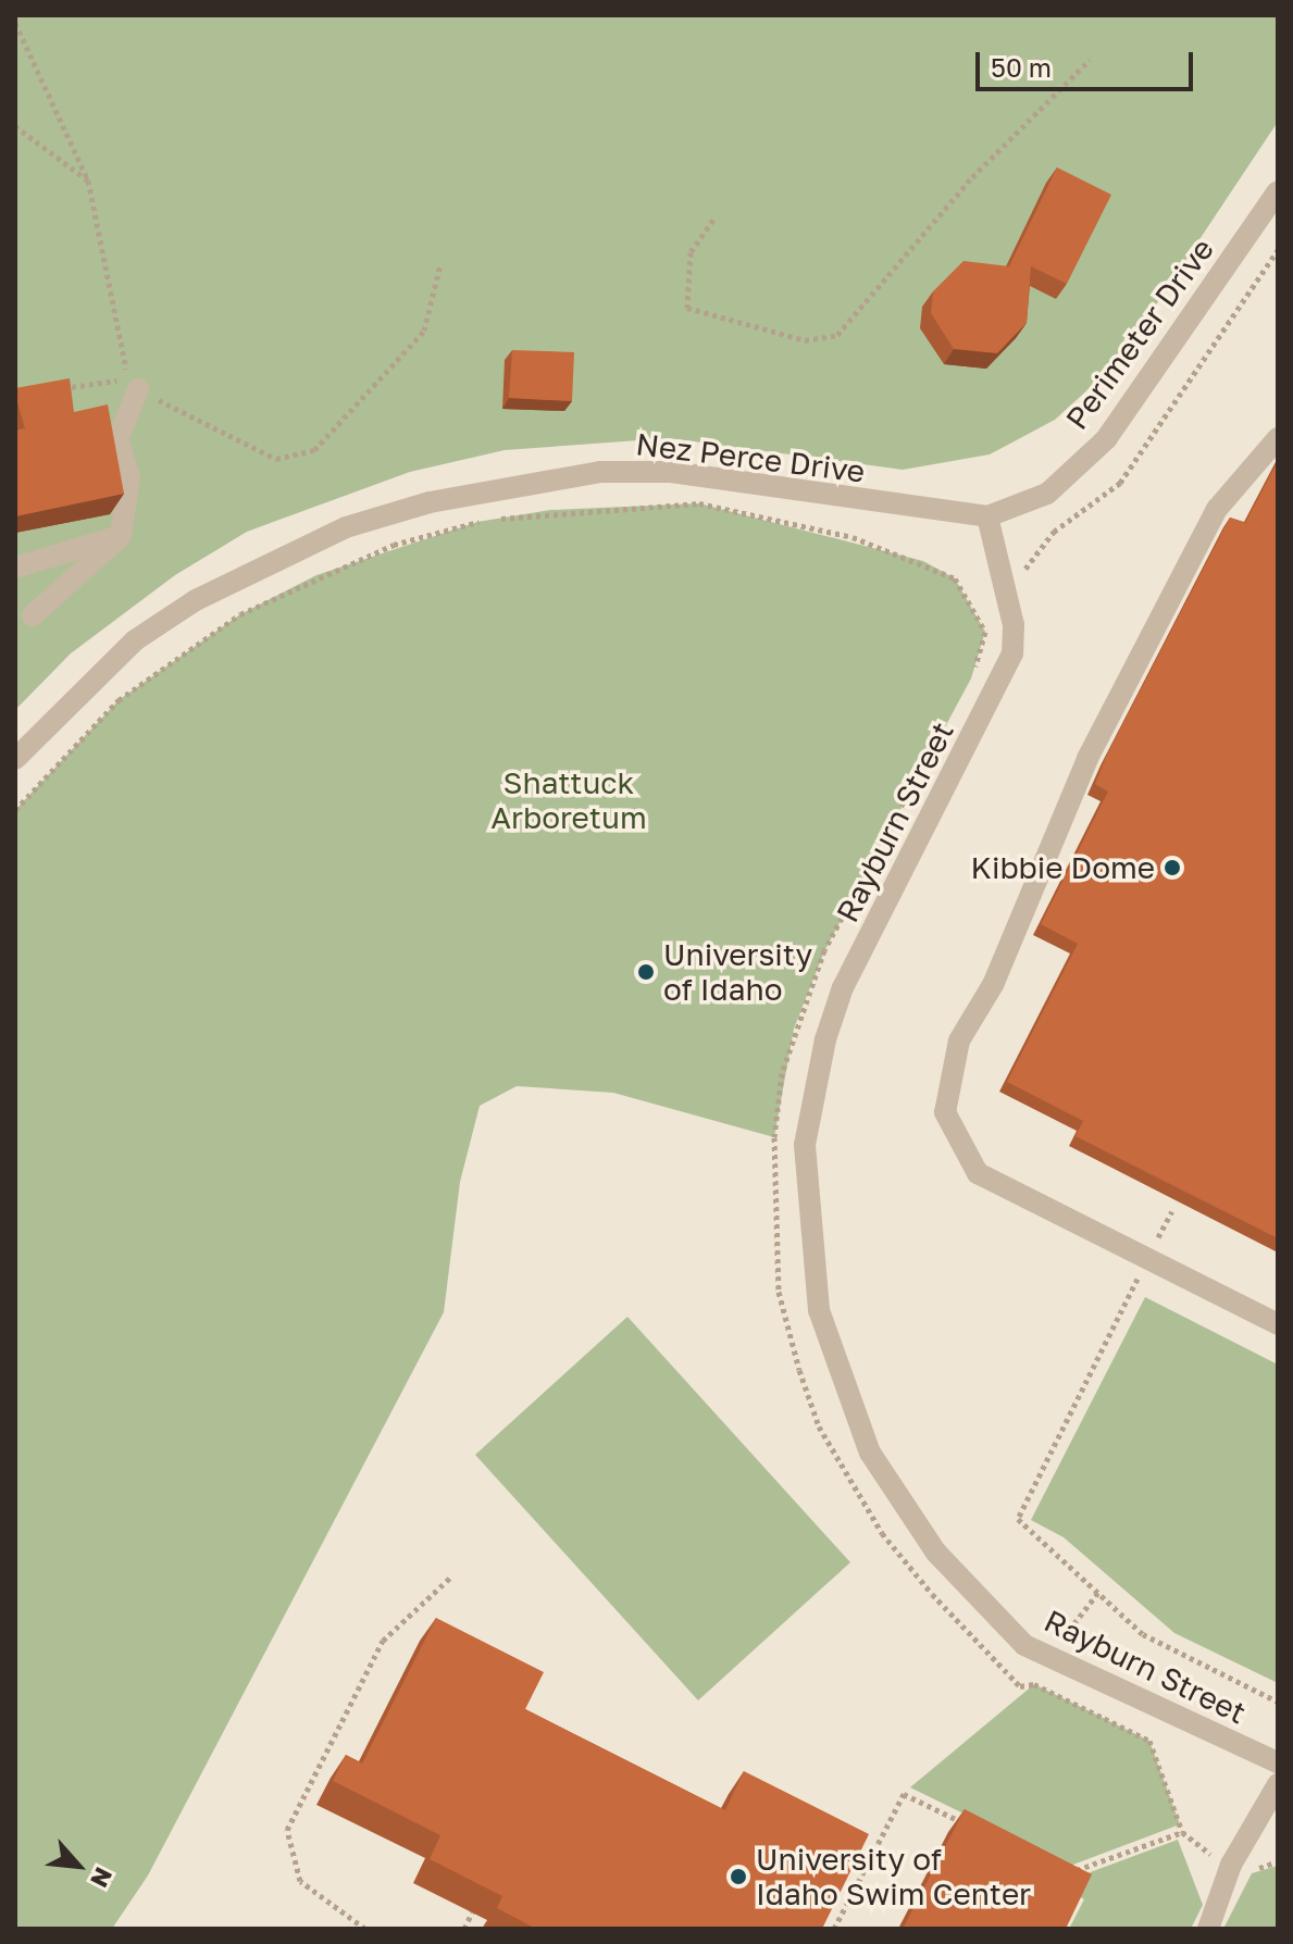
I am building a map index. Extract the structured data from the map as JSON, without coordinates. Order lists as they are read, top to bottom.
{
  "streets": {
    "street": ["Perimeter Drive", "Nez Perce Drive", "Rayburn Street"]
  },
  "crossings": [
    ["Perimeter Drive", "Nez Perce Drive"],
    ["Perimeter Drive", "Rayburn Street"],
    ["Nez Perce Drive", "Rayburn Street"]
  ],
  "parks": ["Shattuck Arboretum"],
  "places": ["Kibbie Dome", "University of Idaho", "University of Idaho Swim Center"],
  "scale_bar": "50 m",
  "north": "bottom right"
}
